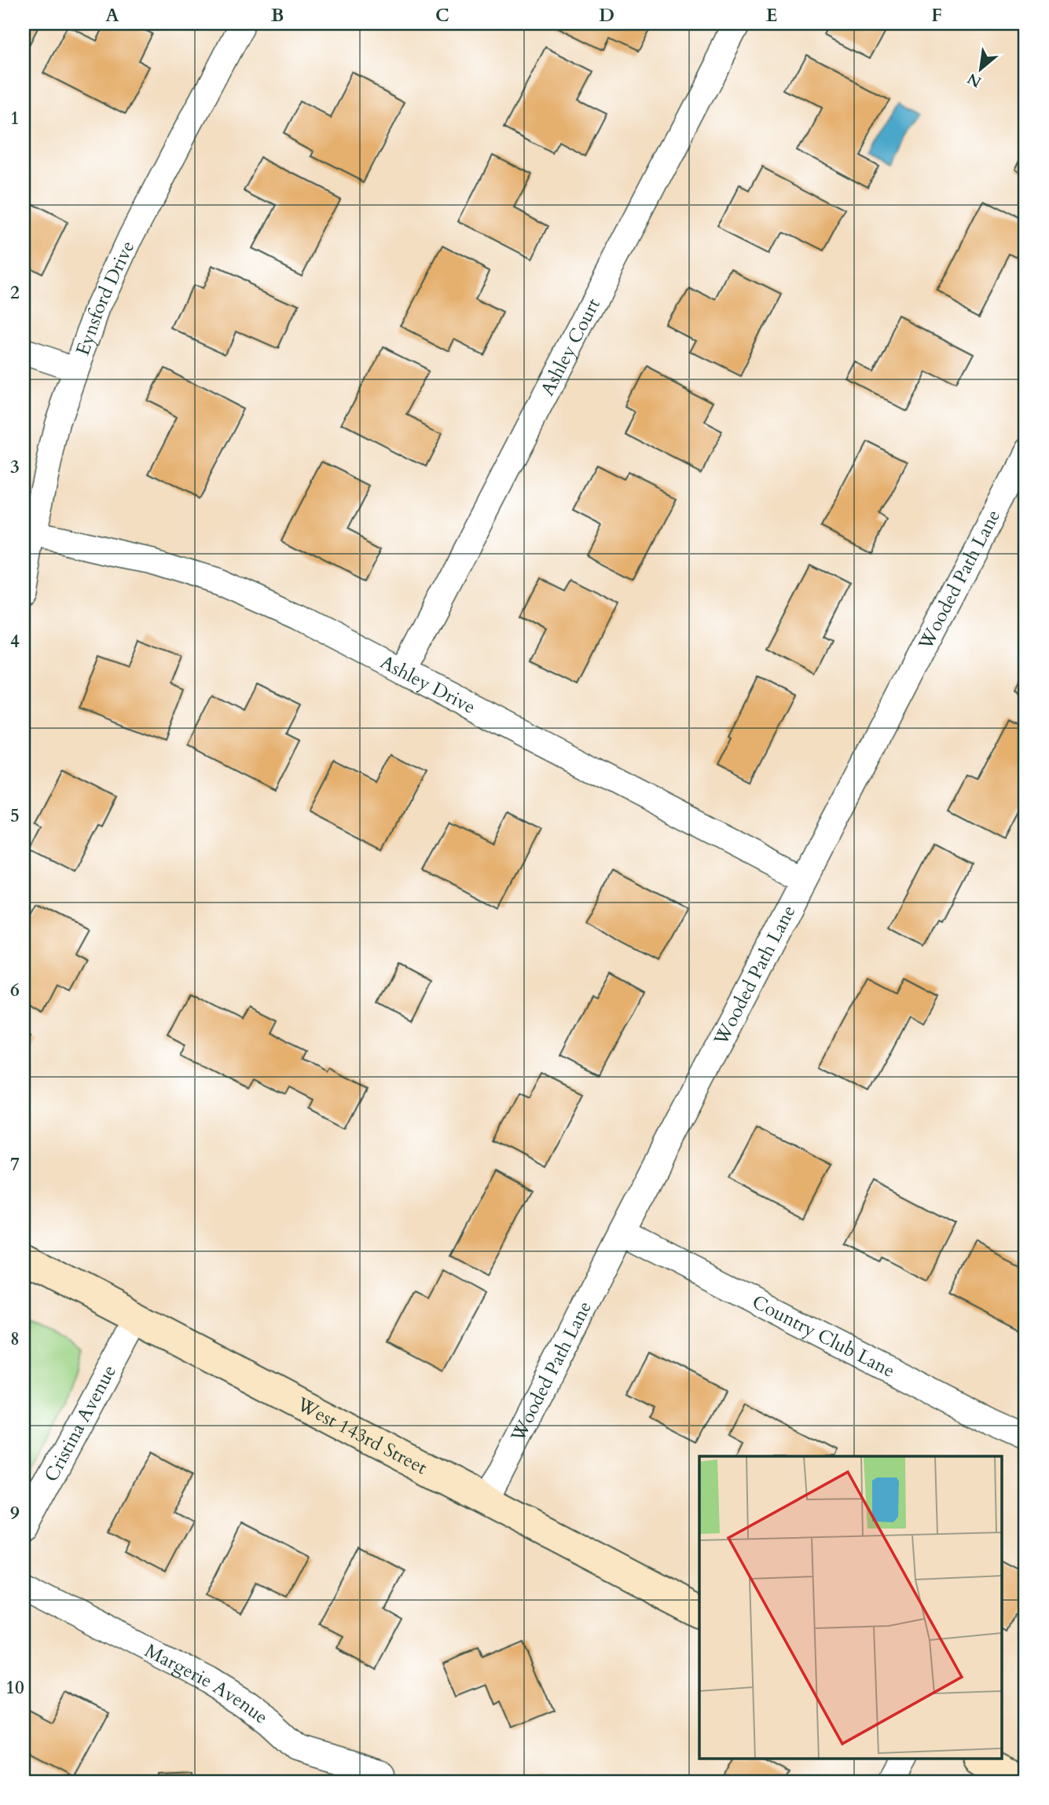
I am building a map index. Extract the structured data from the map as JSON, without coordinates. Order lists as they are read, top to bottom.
{
  "streets": {
    "main road": ["West 143rd Street"],
    "street": [
      "Eynsford Drive",
      "Ashley Court",
      "Wooded Path Lane",
      "Ashley Drive",
      "Country Club Lane",
      "Cristina Avenue",
      "Margerie Avenue"
    ]
  },
  "crossings": [
    ["Eynsford Drive", "Ashley Drive"],
    ["Ashley Court", "Ashley Drive"],
    ["Wooded Path Lane", "Ashley Drive"],
    ["Wooded Path Lane", "Country Club Lane"],
    ["Wooded Path Lane", "West 143rd Street"],
    ["Cristina Avenue", "West 143rd Street"]
  ],
  "north": "bottom left",
  "grid": {
    "columns": [
      "A",
      "B",
      "C",
      "D",
      "E",
      "F"
    ],
    "rows": [
      "1",
      "2",
      "3",
      "4",
      "5",
      "6",
      "7",
      "8",
      "9",
      "10"
    ]
  }
}
